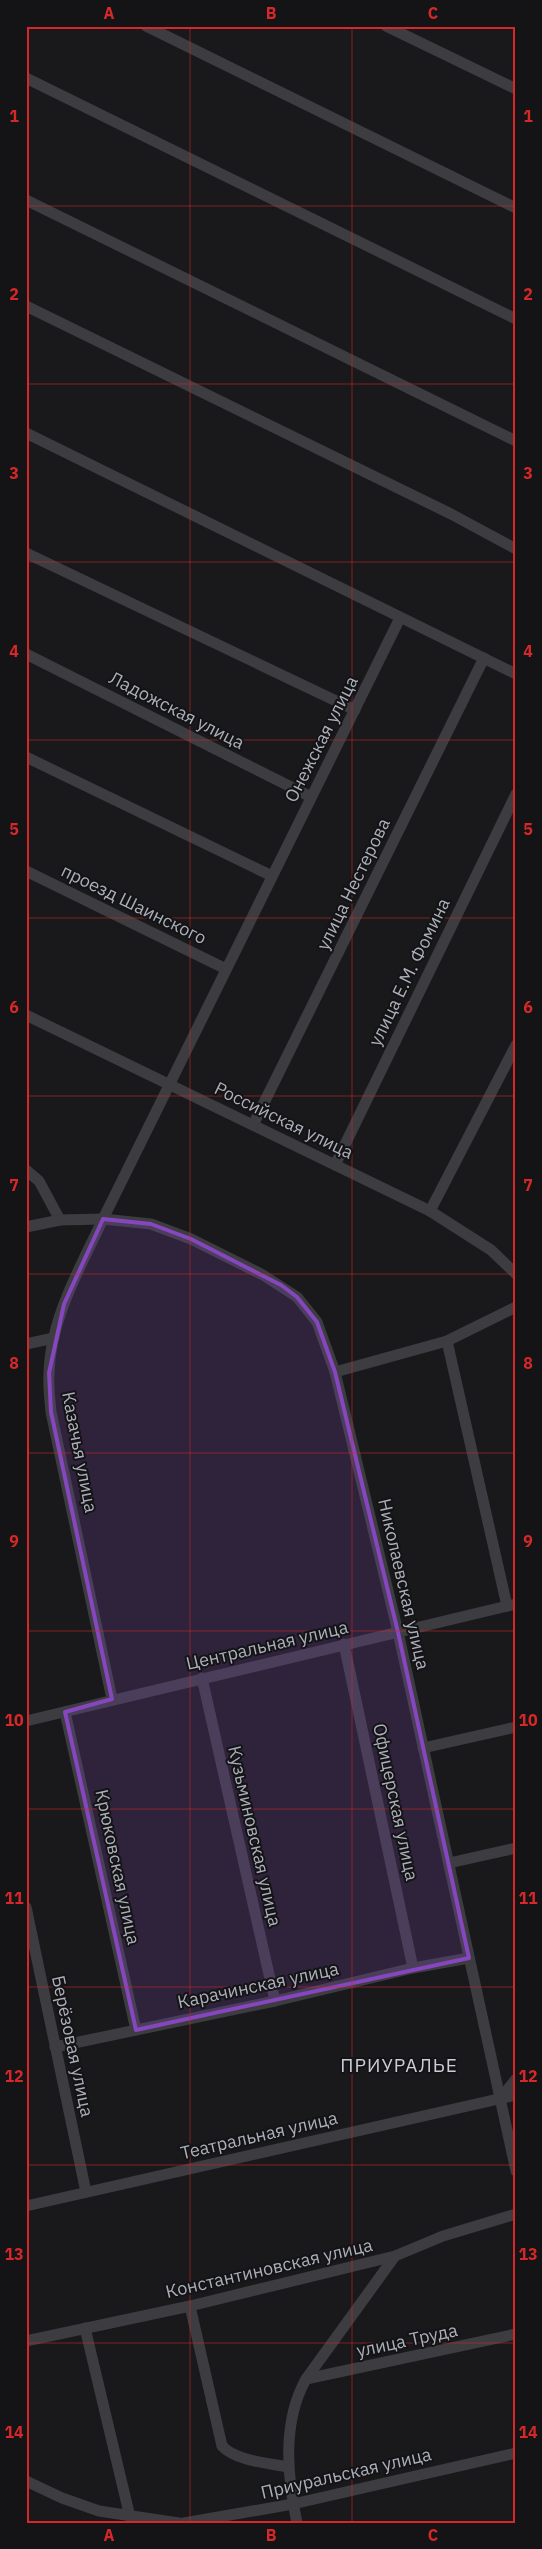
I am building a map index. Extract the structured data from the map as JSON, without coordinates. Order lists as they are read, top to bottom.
{
  "streets": {
    "street": [
      "Ладожская улица",
      "Онежская улица",
      "улица Нестерова",
      "проезд Шаинского",
      "улица Е.М. Фомина",
      "Российская улица",
      "Казачья улица",
      "Николаевская улица",
      "Центральная улица",
      "Офицерская улица",
      "Кузьминовская улица",
      "Крюковская улица",
      "Карачинская улица",
      "Берёзовая улица",
      "Театральная улица",
      "Константиновская улица",
      "улица Труда",
      "Приуральская улица"
    ]
  },
  "crossings": [
    ["Ладожская улица", "Онежская улица"],
    ["Онежская улица", "проезд Шаинского"],
    ["Онежская улица", "Российская улица"],
    ["Онежская улица", "Казачья улица"],
    ["улица Нестерова", "Российская улица"],
    ["улица Е.М. Фомина", "Российская улица"],
    ["Российская улица", "Казачья улица"],
    ["Казачья улица", "Николаевская улица"],
    ["Казачья улица", "Центральная улица"],
    ["Николаевская улица", "Центральная улица"],
    ["Николаевская улица", "Карачинская улица"],
    ["Николаевская улица", "Театральная улица"],
    ["Центральная улица", "Офицерская улица"],
    ["Центральная улица", "Кузьминовская улица"],
    ["Центральная улица", "Крюковская улица"],
    ["Офицерская улица", "Карачинская улица"],
    ["Кузьминовская улица", "Карачинская улица"],
    ["Крюковская улица", "Карачинская улица"],
    ["Карачинская улица", "Берёзовая улица"],
    ["Берёзовая улица", "Театральная улица"]
  ],
  "districts": ["ПРИУРАЛЬЕ"],
  "grid": {
    "columns": ["A", "B", "C"],
    "rows": [
      "1",
      "2",
      "3",
      "4",
      "5",
      "6",
      "7",
      "8",
      "9",
      "10",
      "11",
      "12",
      "13",
      "14"
    ]
  }
}
